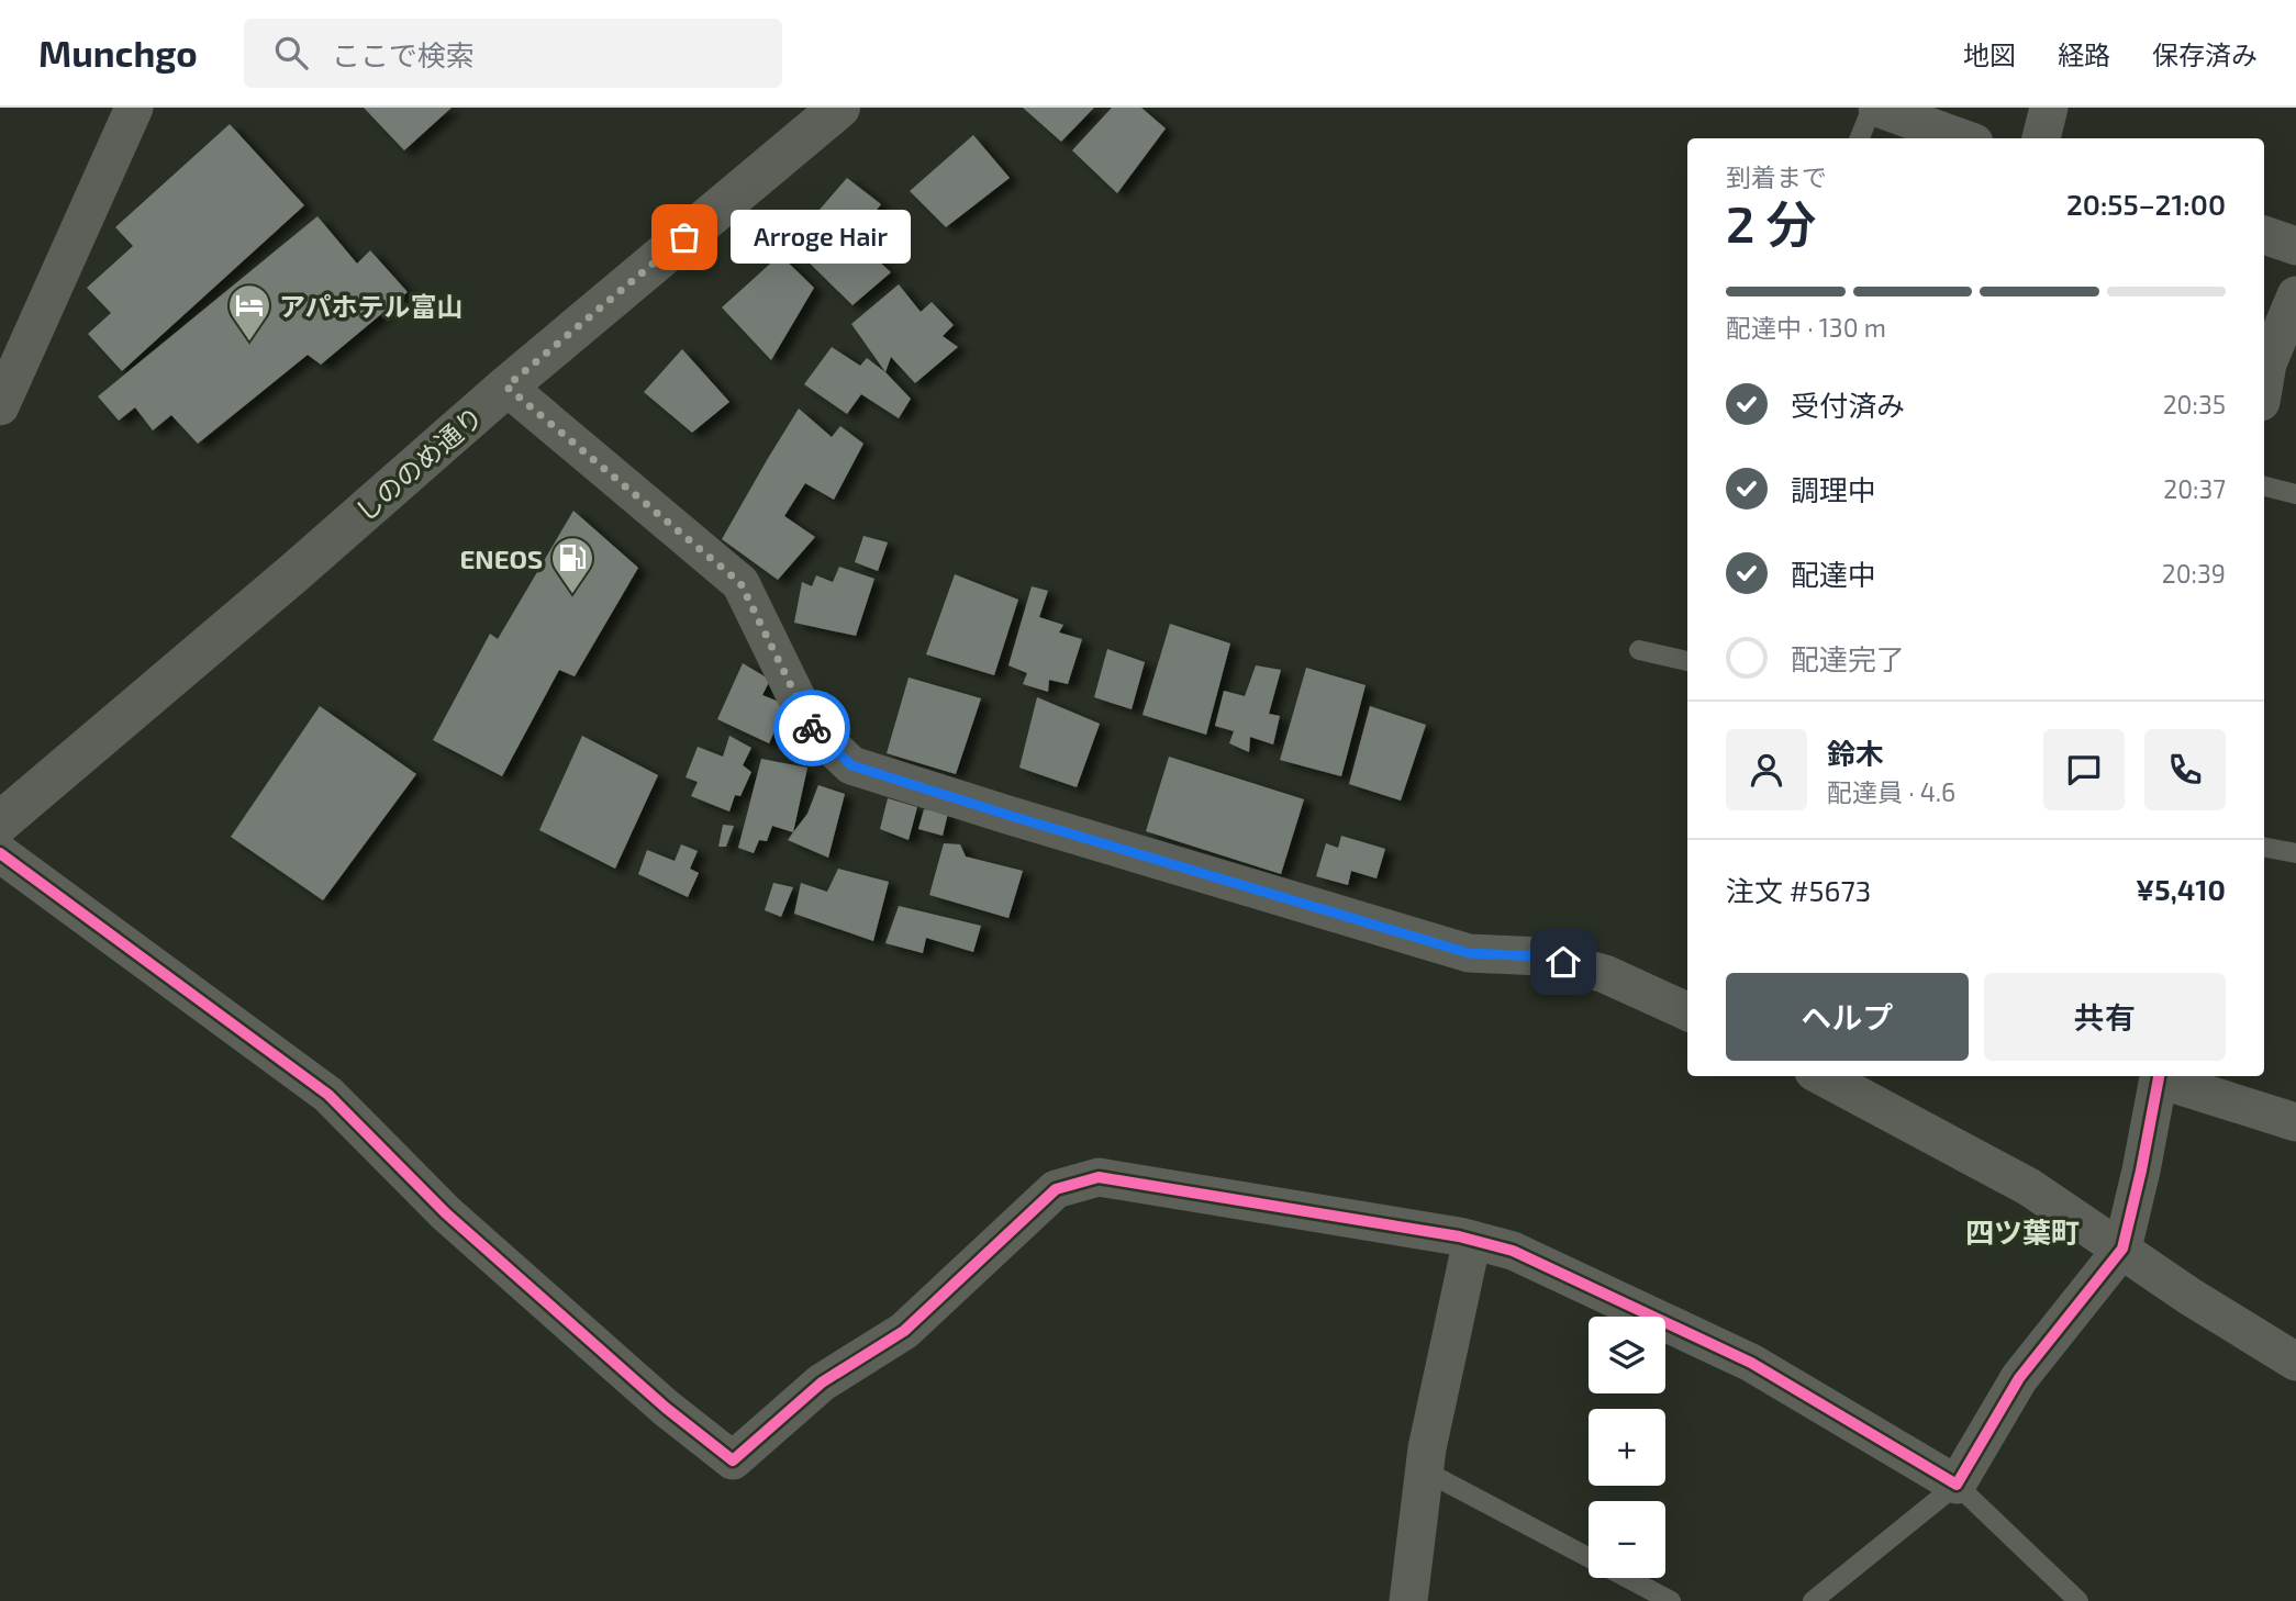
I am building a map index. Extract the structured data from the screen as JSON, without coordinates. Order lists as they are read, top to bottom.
{
  "streets": {
    "main road": ["しののめ通り"]
  },
  "districts": ["四ツ葉町"],
  "places": {
    "other": ["Arroge Hair"],
    "hotel": ["アパホテル富山"],
    "fuel station": ["ENEOS"]
  },
  "page": {
    "header": "Munchgo",
    "search": "ここで検索",
    "nav": ["地図", "経路", "保存済み"],
    "heading": ["2 分", "到着まで", "20:55–21:00"],
    "panel": [
      "鈴木",
      "配達員 · 4.6",
      "注文 #5673",
      "¥5,410"
    ],
    "bubble": "Arroge Hair",
    "bar": "配達中 · 130 m",
    "list": [
      ["受付済み", "20:35"],
      ["調理中", "20:37"],
      ["配達中", "20:39"],
      "配達完了"
    ],
    "buttons": ["ヘルプ", "共有"],
    "map_buttons": ["+", "−"]
  }
}
